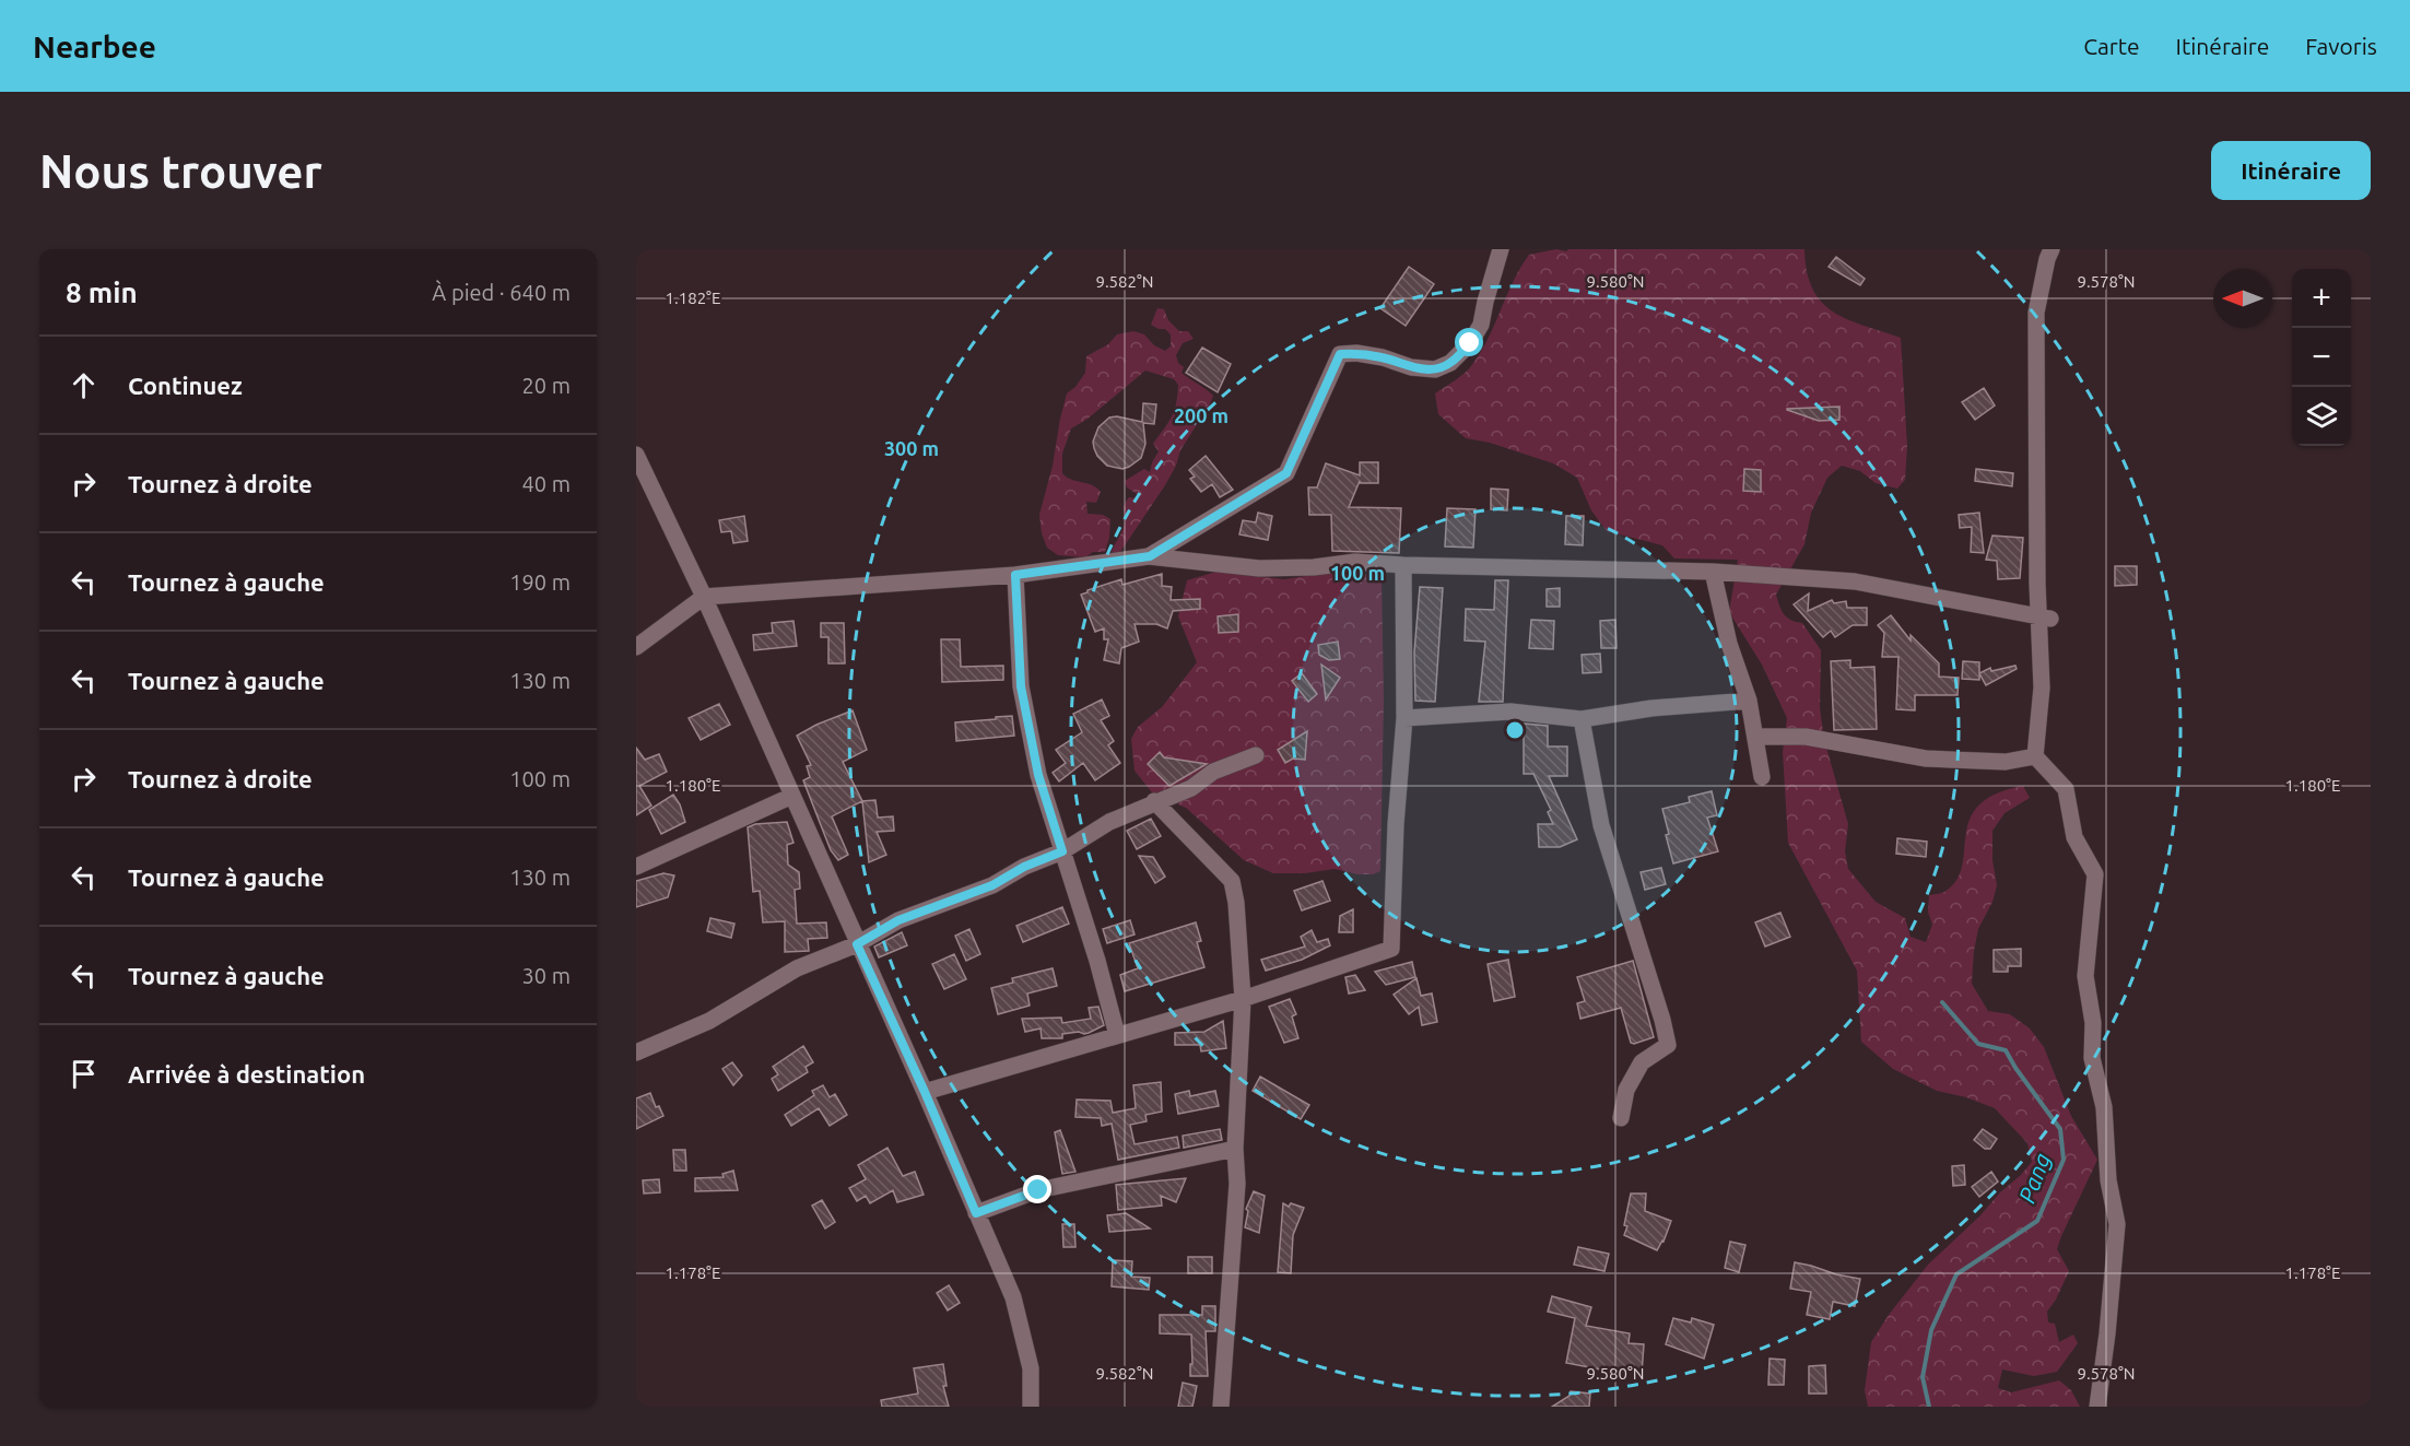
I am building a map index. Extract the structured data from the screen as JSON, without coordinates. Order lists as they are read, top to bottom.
{
  "water": ["Pang"],
  "north": "left",
  "page": {
    "header": "Nearbee",
    "nav": ["Carte", "Itinéraire", "Favoris"],
    "buttons": "Itinéraire",
    "title": "Nous trouver",
    "heading": ["8 min", "À pied · 640 m"],
    "map_buttons": ["+", "−"],
    "list": [
      ["Continuez", "20 m"],
      ["Tournez à droite", "40 m"],
      ["Tournez à gauche", "190 m"],
      ["Tournez à gauche", "130 m"],
      ["Tournez à droite", "100 m"],
      ["Tournez à gauche", "130 m"],
      ["Tournez à gauche", "30 m"],
      "Arrivée à destination"
    ]
  },
  "coordinates": [
    "9.582°N",
    "9.580°N",
    "9.578°N",
    "1.182°E",
    "1.180°E",
    "1.178°E"
  ],
  "rings": ["200 m", "300 m", "100 m"]
}
